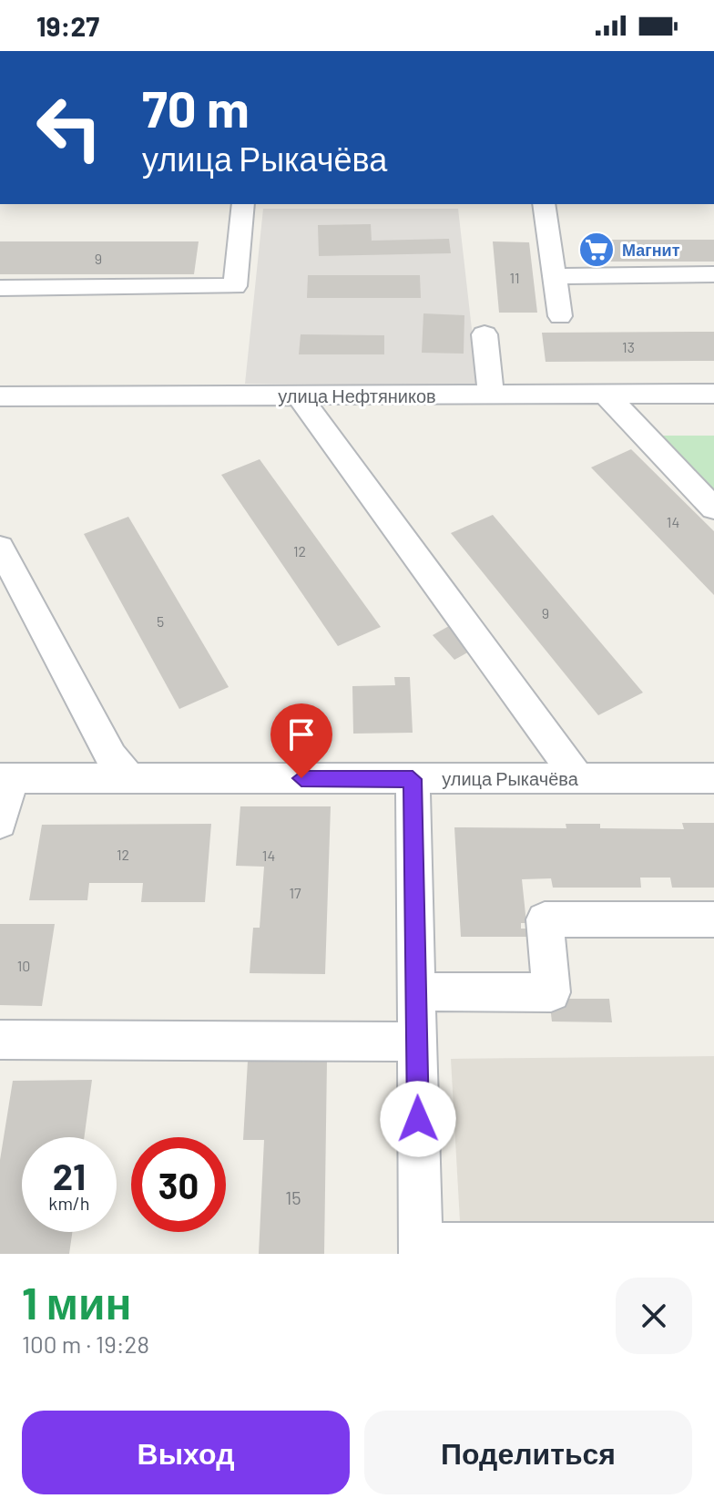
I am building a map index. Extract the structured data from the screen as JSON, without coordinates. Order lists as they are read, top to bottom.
{
  "streets": {
    "street": ["улица Нефтяников", "улица Рыкачёва"]
  },
  "places": {
    "supermarket": ["Магнит"]
  },
  "house_numbers": [
    "9",
    "11",
    "13",
    "14",
    "12",
    "9",
    "5",
    "12",
    "14",
    "17",
    "10",
    "15"
  ],
  "page": {
    "status": "19:27",
    "turn": ["70 m", "улица Рыкачёва"],
    "speed": "21 km/h",
    "limit": "30",
    "heading": ["1 мин", "100 m · 19:28"],
    "buttons": ["Выход", "Поделиться"]
  }
}
